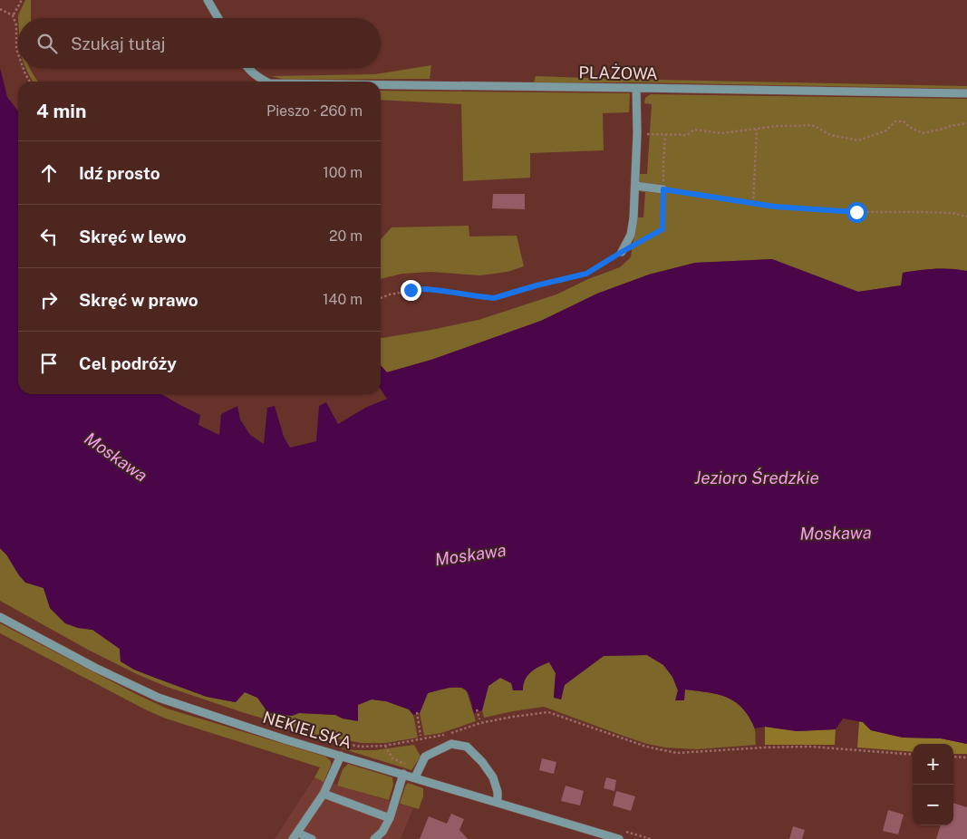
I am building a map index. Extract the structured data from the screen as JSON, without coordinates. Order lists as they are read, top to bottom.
{
  "streets": {
    "street": ["PLAŻOWA", "NEKIELSKA"]
  },
  "water": ["Moskawa", "Jezioro Średzkie"],
  "page": {
    "search": "Szukaj tutaj",
    "heading": ["4 min", "Pieszo · 260 m"],
    "list": [
      ["Idź prosto", "100 m"],
      ["Skręć w lewo", "20 m"],
      ["Skręć w prawo", "140 m"],
      "Cel podróży"
    ],
    "map_buttons": ["+", "−"]
  }
}
